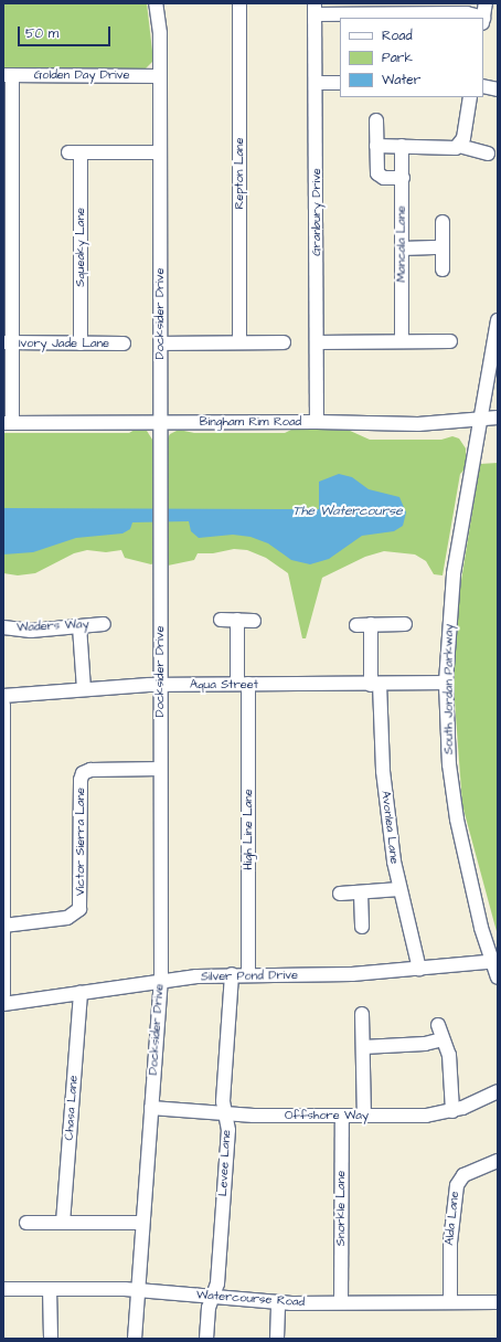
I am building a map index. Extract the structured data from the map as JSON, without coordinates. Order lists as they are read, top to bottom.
{
  "streets": {
    "street": [
      "Golden Day Drive",
      "Repton Lane",
      "Granbury Drive",
      "Mancala Lane",
      "Squeaky Lane",
      "Docksider Drive",
      "Ivory Jade Lane",
      "Bingham Rim Road",
      "Waders Way",
      "Aqua Street",
      "South Jordan Parkway",
      "Avonlea Lane",
      "High Line Lane",
      "Victor Sierra Lane",
      "Silver Pond Drive",
      "Chasa Lane",
      "Offshore Way",
      "Levee Lane",
      "Snorkle Lane",
      "Alda Lane",
      "Watercourse Road"
    ]
  },
  "crossings": [
    ["Golden Day Drive", "Docksider Drive"],
    ["Granbury Drive", "Bingham Rim Road"],
    ["Squeaky Lane", "Docksider Drive"],
    ["Squeaky Lane", "Ivory Jade Lane"],
    ["Docksider Drive", "Bingham Rim Road"],
    ["Docksider Drive", "Aqua Street"],
    ["Docksider Drive", "Victor Sierra Lane"],
    ["Docksider Drive", "Silver Pond Drive"],
    ["Docksider Drive", "Offshore Way"],
    ["Docksider Drive", "Watercourse Road"],
    ["Bingham Rim Road", "South Jordan Parkway"],
    ["Aqua Street", "South Jordan Parkway"],
    ["Aqua Street", "Avonlea Lane"],
    ["Aqua Street", "High Line Lane"],
    ["South Jordan Parkway", "Silver Pond Drive"],
    ["Avonlea Lane", "Silver Pond Drive"],
    ["High Line Lane", "Silver Pond Drive"],
    ["Silver Pond Drive", "Chasa Lane"],
    ["Silver Pond Drive", "Levee Lane"],
    ["Offshore Way", "Levee Lane"],
    ["Offshore Way", "Snorkle Lane"],
    ["Levee Lane", "Watercourse Road"],
    ["Snorkle Lane", "Watercourse Road"],
    ["Alda Lane", "Watercourse Road"]
  ],
  "water": ["The Watercourse"],
  "legend": ["Road", "Park", "Water"],
  "scale_bar": "50 m"
}
